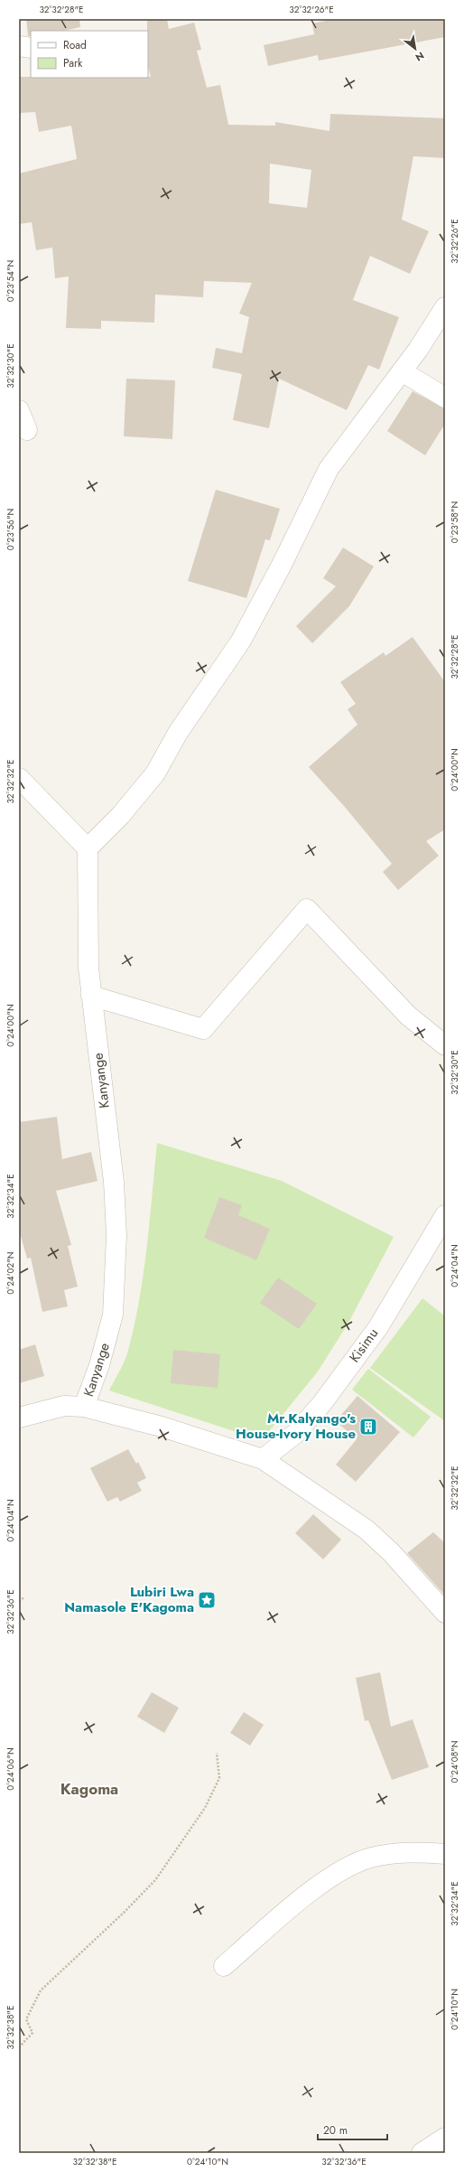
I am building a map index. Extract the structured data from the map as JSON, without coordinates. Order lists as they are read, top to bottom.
{
  "streets": {
    "street": ["Kanyange", "Kisimu"]
  },
  "districts": ["Kagoma"],
  "places": {
    "building": ["Mr.Kalyango's House-Ivory House"],
    "place": ["Lubiri Lwa Namasole E'Kagoma"]
  },
  "legend": ["Road", "Park"],
  "scale_bar": "20 m",
  "north": "bottom right",
  "coordinates": [
    "32°32'28\"E",
    "32°32'26\"E",
    "0°23'54\"N",
    "32°32'30\"E",
    "0°23'58\"N",
    "0°23'56\"N",
    "0°24'00\"N",
    "32°32'32\"E",
    "32°32'34\"E",
    "0°24'04\"N",
    "0°24'02\"N",
    "32°32'36\"E",
    "0°24'08\"N",
    "0°24'06\"N",
    "0°24'10\"N",
    "32°32'38\"E"
  ]
}
